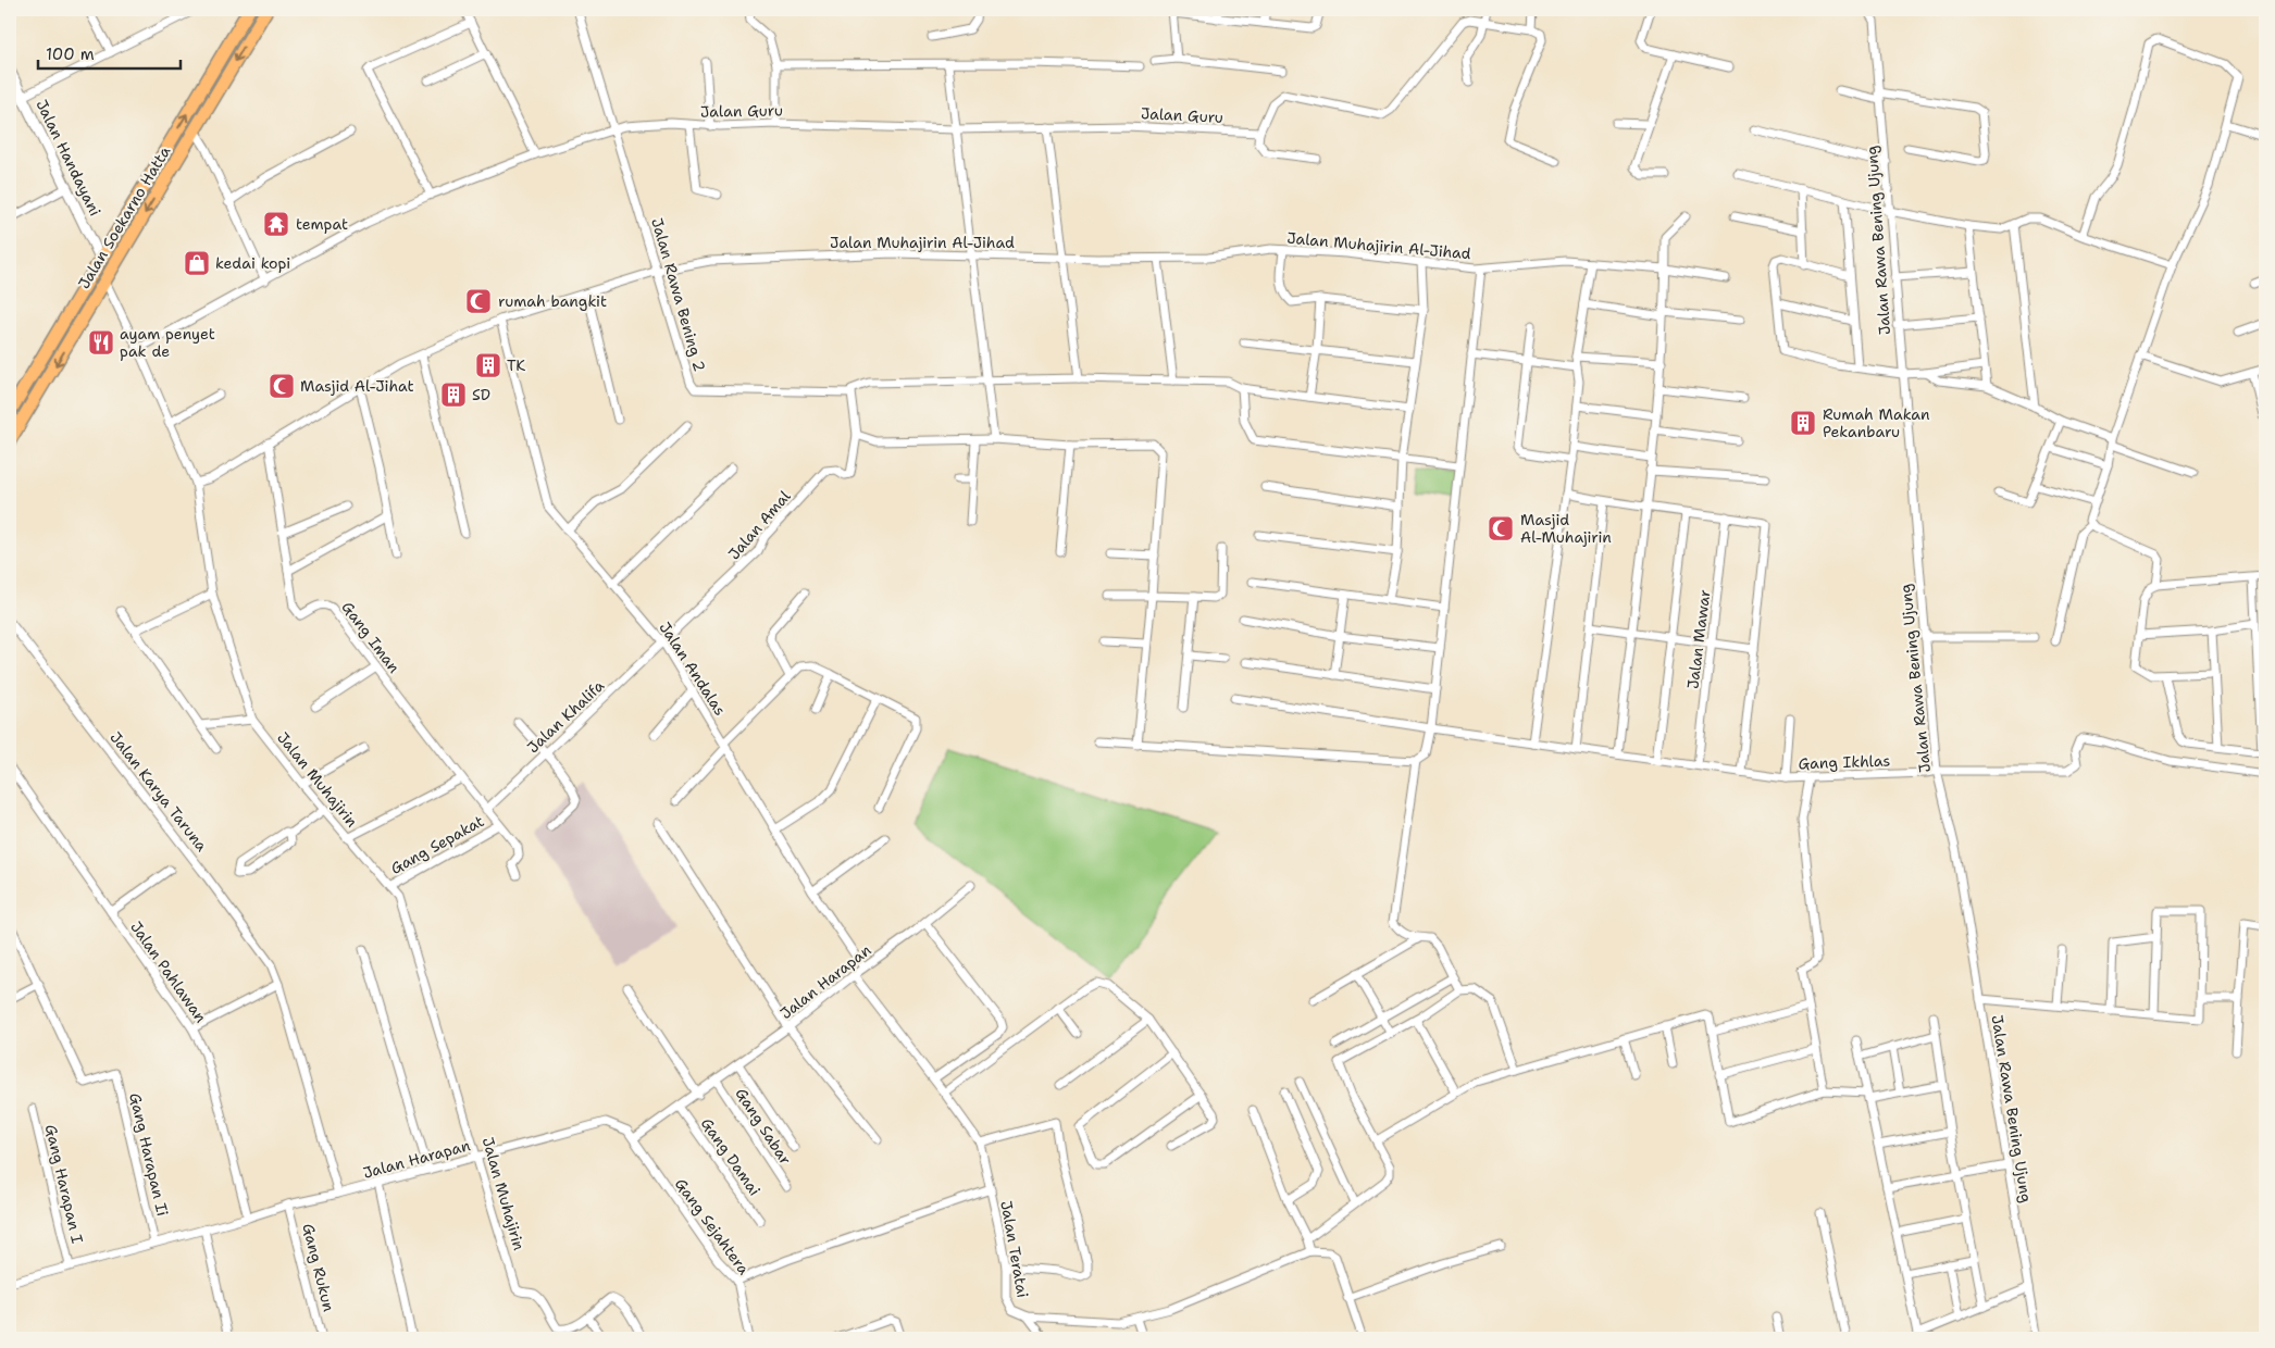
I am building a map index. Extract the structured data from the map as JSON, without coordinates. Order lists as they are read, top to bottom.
{
  "streets": {
    "main road": ["Jalan Soekarno Hatta"],
    "street": [
      "Jalan Guru",
      "Jalan Handayani",
      "Jalan Rawa Bening Ujung",
      "Jalan Muhajirin Al-Jihad",
      "Jalan Rawa Bening 2",
      "Jalan Amal",
      "Gang Iman",
      "Jalan Mawar",
      "Jalan Andalas",
      "Jalan Khalifa",
      "Gang Ikhlas",
      "Jalan Muhajirin",
      "Jalan Karya Taruna",
      "Gang Sepakat",
      "Jalan Pahlawan",
      "Jalan Harapan",
      "Gang Sabar",
      "Gang Harapan Ii",
      "Gang Damai",
      "Gang Harapan I",
      "Gang Sejahtera",
      "Jalan Teratai",
      "Gang Rukun"
    ]
  },
  "crossings": [
    ["Jalan Guru", "Jalan Rawa Bening 2"],
    ["Jalan Guru", "Jalan Muhajirin"],
    ["Jalan Handayani", "Jalan Soekarno Hatta"],
    ["Jalan Soekarno Hatta", "Jalan Muhajirin"],
    ["Jalan Rawa Bening Ujung", "Gang Ikhlas"],
    ["Jalan Muhajirin Al-Jihad", "Jalan Rawa Bening 2"],
    ["Jalan Muhajirin Al-Jihad", "Gang Iman"],
    ["Jalan Muhajirin Al-Jihad", "Jalan Andalas"],
    ["Jalan Muhajirin Al-Jihad", "Jalan Muhajirin"],
    ["Jalan Amal", "Jalan Andalas"],
    ["Jalan Amal", "Jalan Khalifa"],
    ["Gang Iman", "Jalan Khalifa"],
    ["Gang Iman", "Gang Sepakat"],
    ["Jalan Mawar", "Gang Ikhlas"],
    ["Jalan Andalas", "Jalan Khalifa"],
    ["Jalan Andalas", "Jalan Harapan"],
    ["Jalan Muhajirin", "Gang Sepakat"],
    ["Jalan Muhajirin", "Jalan Harapan"],
    ["Jalan Karya Taruna", "Jalan Harapan"],
    ["Jalan Pahlawan", "Jalan Harapan"],
    ["Jalan Harapan", "Gang Sabar"],
    ["Jalan Harapan", "Gang Harapan Ii"],
    ["Jalan Harapan", "Gang Damai"],
    ["Jalan Harapan", "Gang Harapan I"],
    ["Jalan Harapan", "Gang Sejahtera"],
    ["Jalan Harapan", "Jalan Teratai"],
    ["Jalan Harapan", "Gang Rukun"]
  ],
  "places": {
    "temple": ["tempat"],
    "shop": ["kedai kopi"],
    "mosque": ["rumah bangkit", "Masjid Al-Jihat", "Masjid Al-Muhajirin"],
    "restaurant": ["ayam penyet pak de"],
    "building": ["TK", "SD", "Rumah Makan Pekanbaru"]
  },
  "scale_bar": "100 m"
}
